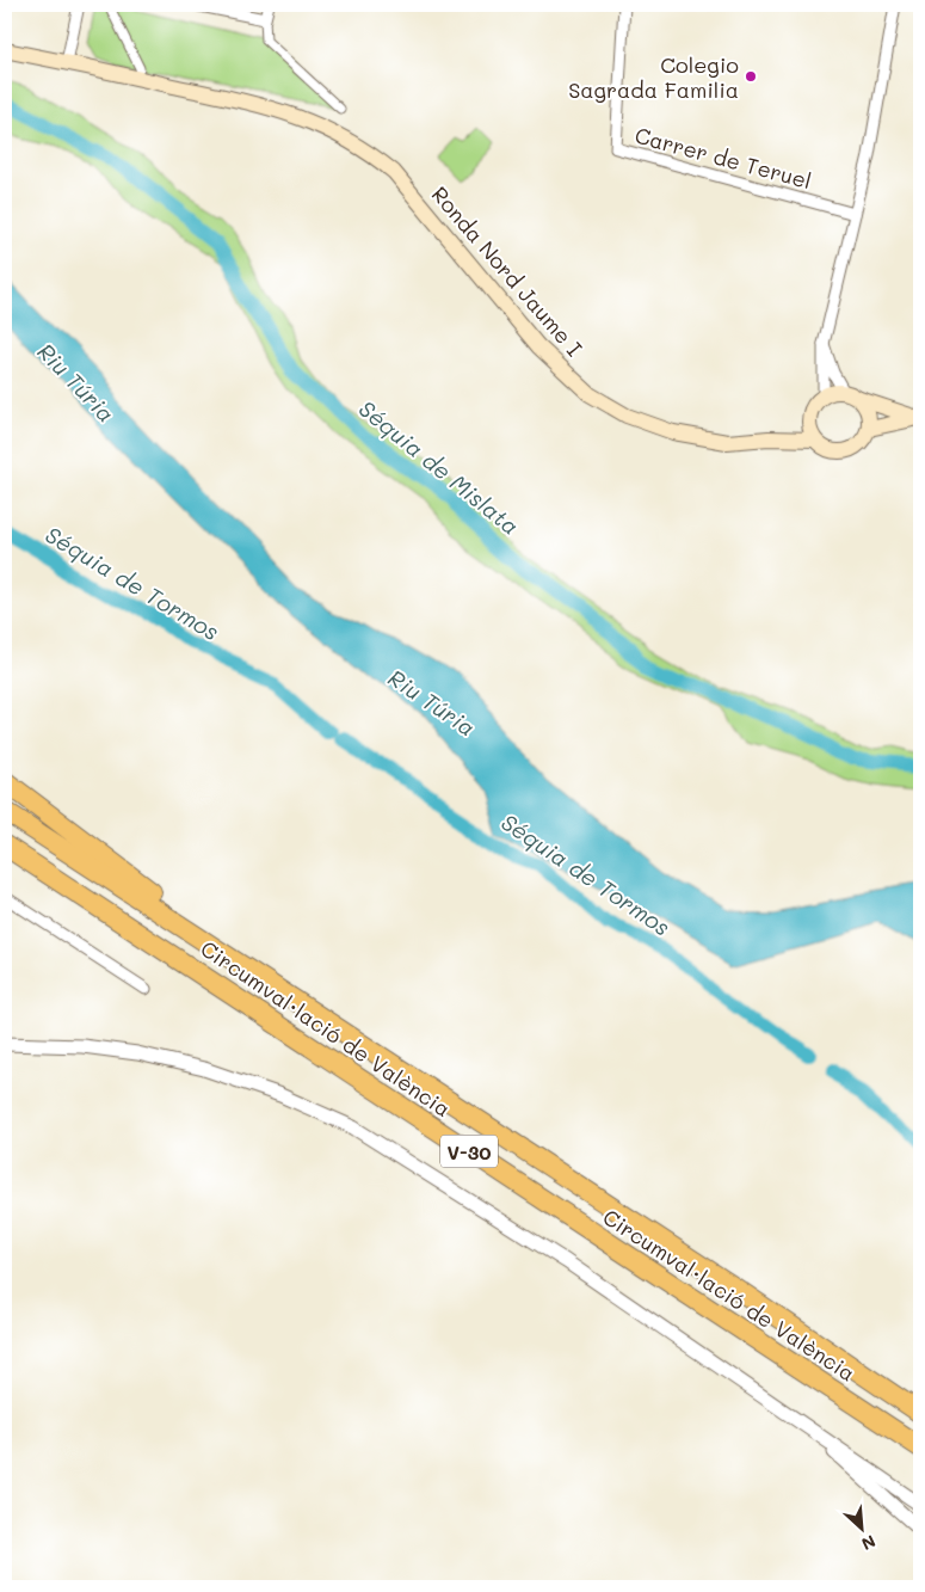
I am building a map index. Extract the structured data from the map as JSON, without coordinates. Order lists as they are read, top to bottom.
{
  "streets": {
    "highway": ["Circumval·lació de València", "V-30"],
    "main road": ["Ronda Nord Jaume I"],
    "street": ["Carrer de Teruel"]
  },
  "water": ["Riu Túria", "Séquia de Mislata", "Séquia de Tormos"],
  "places": ["Colegio Sagrada Familia"],
  "north": "bottom right"
}
